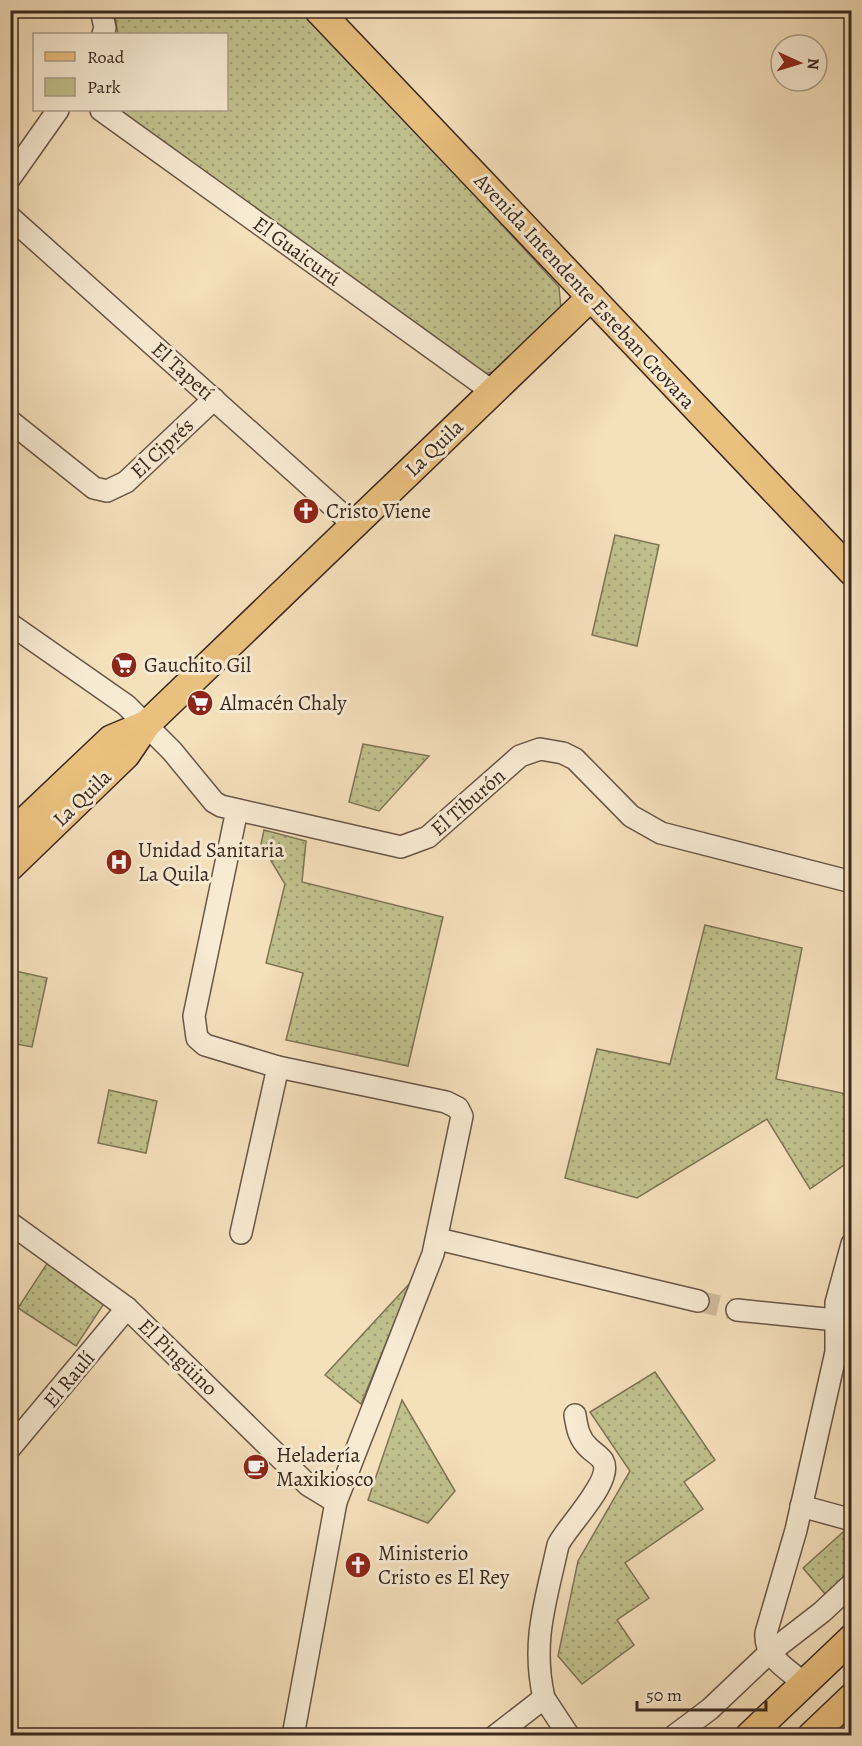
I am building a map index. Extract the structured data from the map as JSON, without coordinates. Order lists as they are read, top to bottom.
{
  "streets": {
    "main road": ["Avenida Intendente Esteban Crovara", "La Quila"],
    "street": [
      "El Guaicurú",
      "El Tapetí",
      "El Ciprés",
      "El Tiburón",
      "El Pingüino",
      "El Raulí"
    ]
  },
  "crossings": [
    ["El Guaicurú", "La Quila"],
    ["Avenida Intendente Esteban Crovara", "La Quila"],
    ["El Tapetí", "El Ciprés"],
    ["El Tapetí", "La Quila"],
    ["La Quila", "El Tiburón"],
    ["El Pingüino", "El Raulí"]
  ],
  "places": {
    "church": ["Cristo Viene", "Ministerio Cristo es El Rey"],
    "supermarket": ["Gauchito Gil", "Almacén Chaly"],
    "hospital": ["Unidad Sanitaria La Quila"],
    "cafe": ["Heladería Maxikiosco"]
  },
  "legend": ["Road", "Park"],
  "scale_bar": "50 m",
  "north": "right"
}
